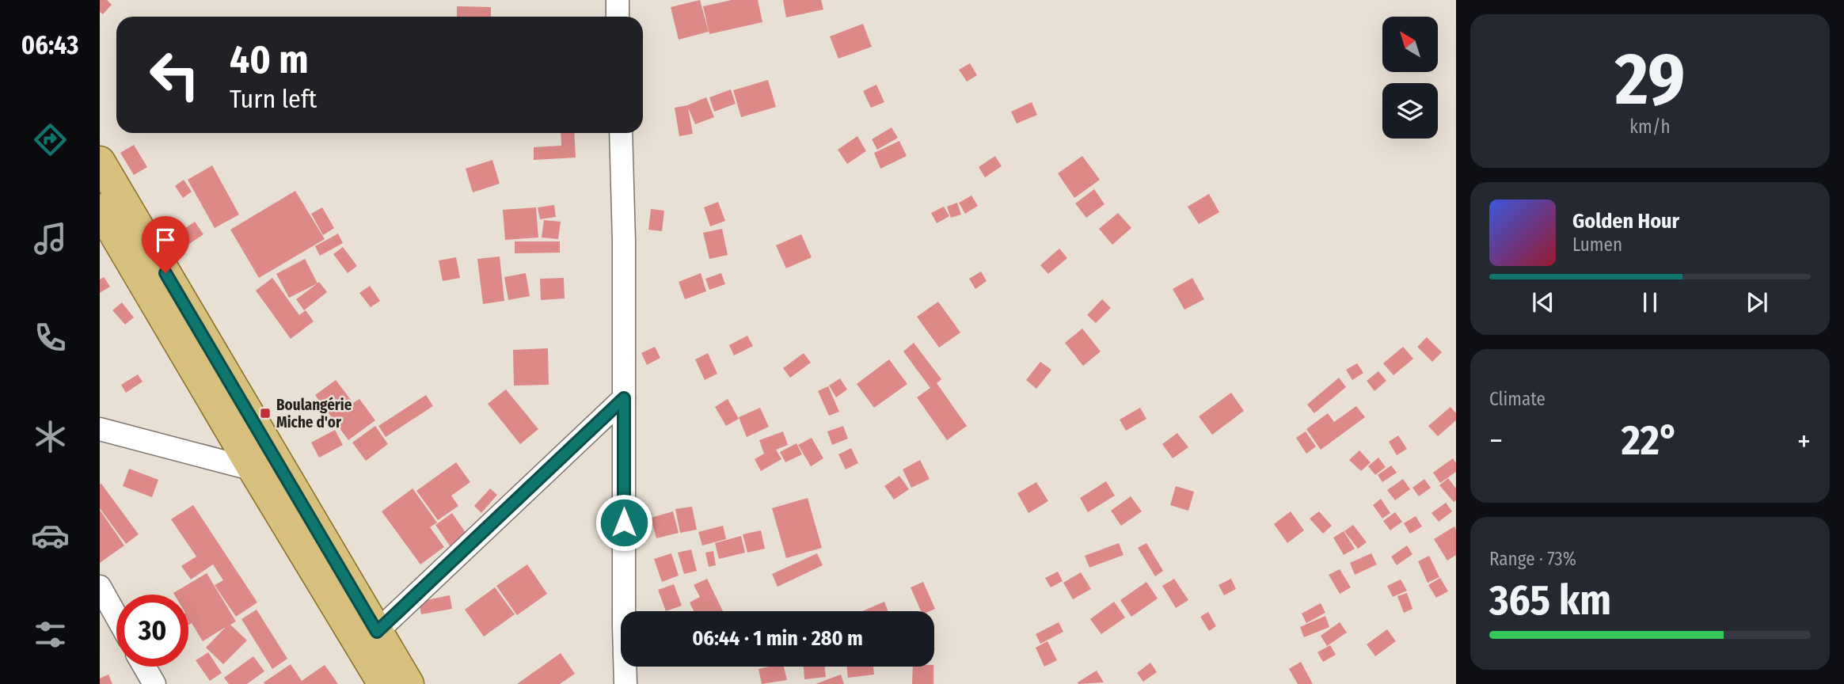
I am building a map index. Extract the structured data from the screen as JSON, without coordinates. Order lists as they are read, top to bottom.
{
  "places": {
    "transit": ["Boulangérie Miche d'or"]
  },
  "north": "top left",
  "page": {
    "tabs": "06:43",
    "tile": [
      ["29", "km/h"],
      "Climate",
      ["Range · 73%", "365 km"]
    ],
    "turn": ["40 m", "Turn left"],
    "song": ["Golden Hour", "Lumen"],
    "heat": ["−", "22°", "+"],
    "limit": "30",
    "trip": "06:44 · 1 min · 280 m"
  }
}
